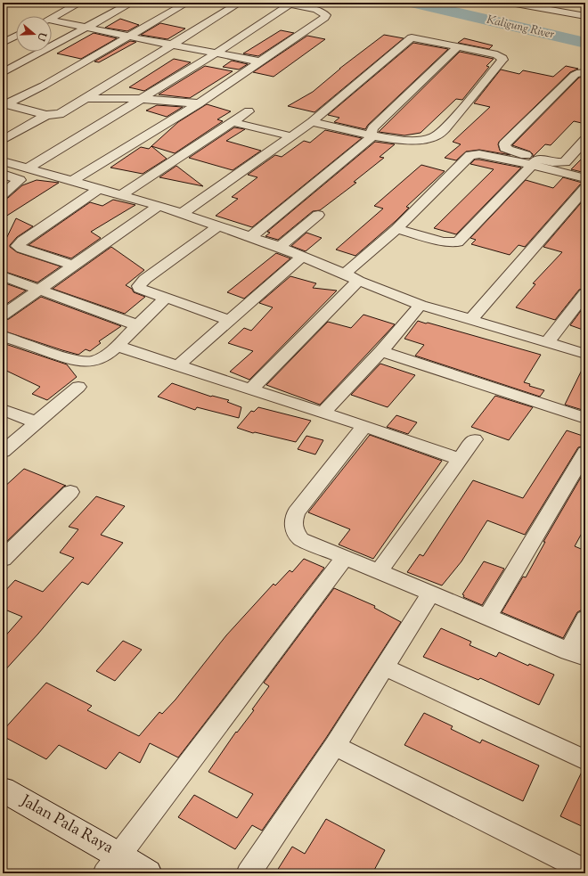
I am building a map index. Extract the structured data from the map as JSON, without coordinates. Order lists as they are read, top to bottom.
{
  "streets": {
    "main road": ["Jalan Pala Raya"]
  },
  "water": ["Kaligung River"],
  "north": "right"
}
